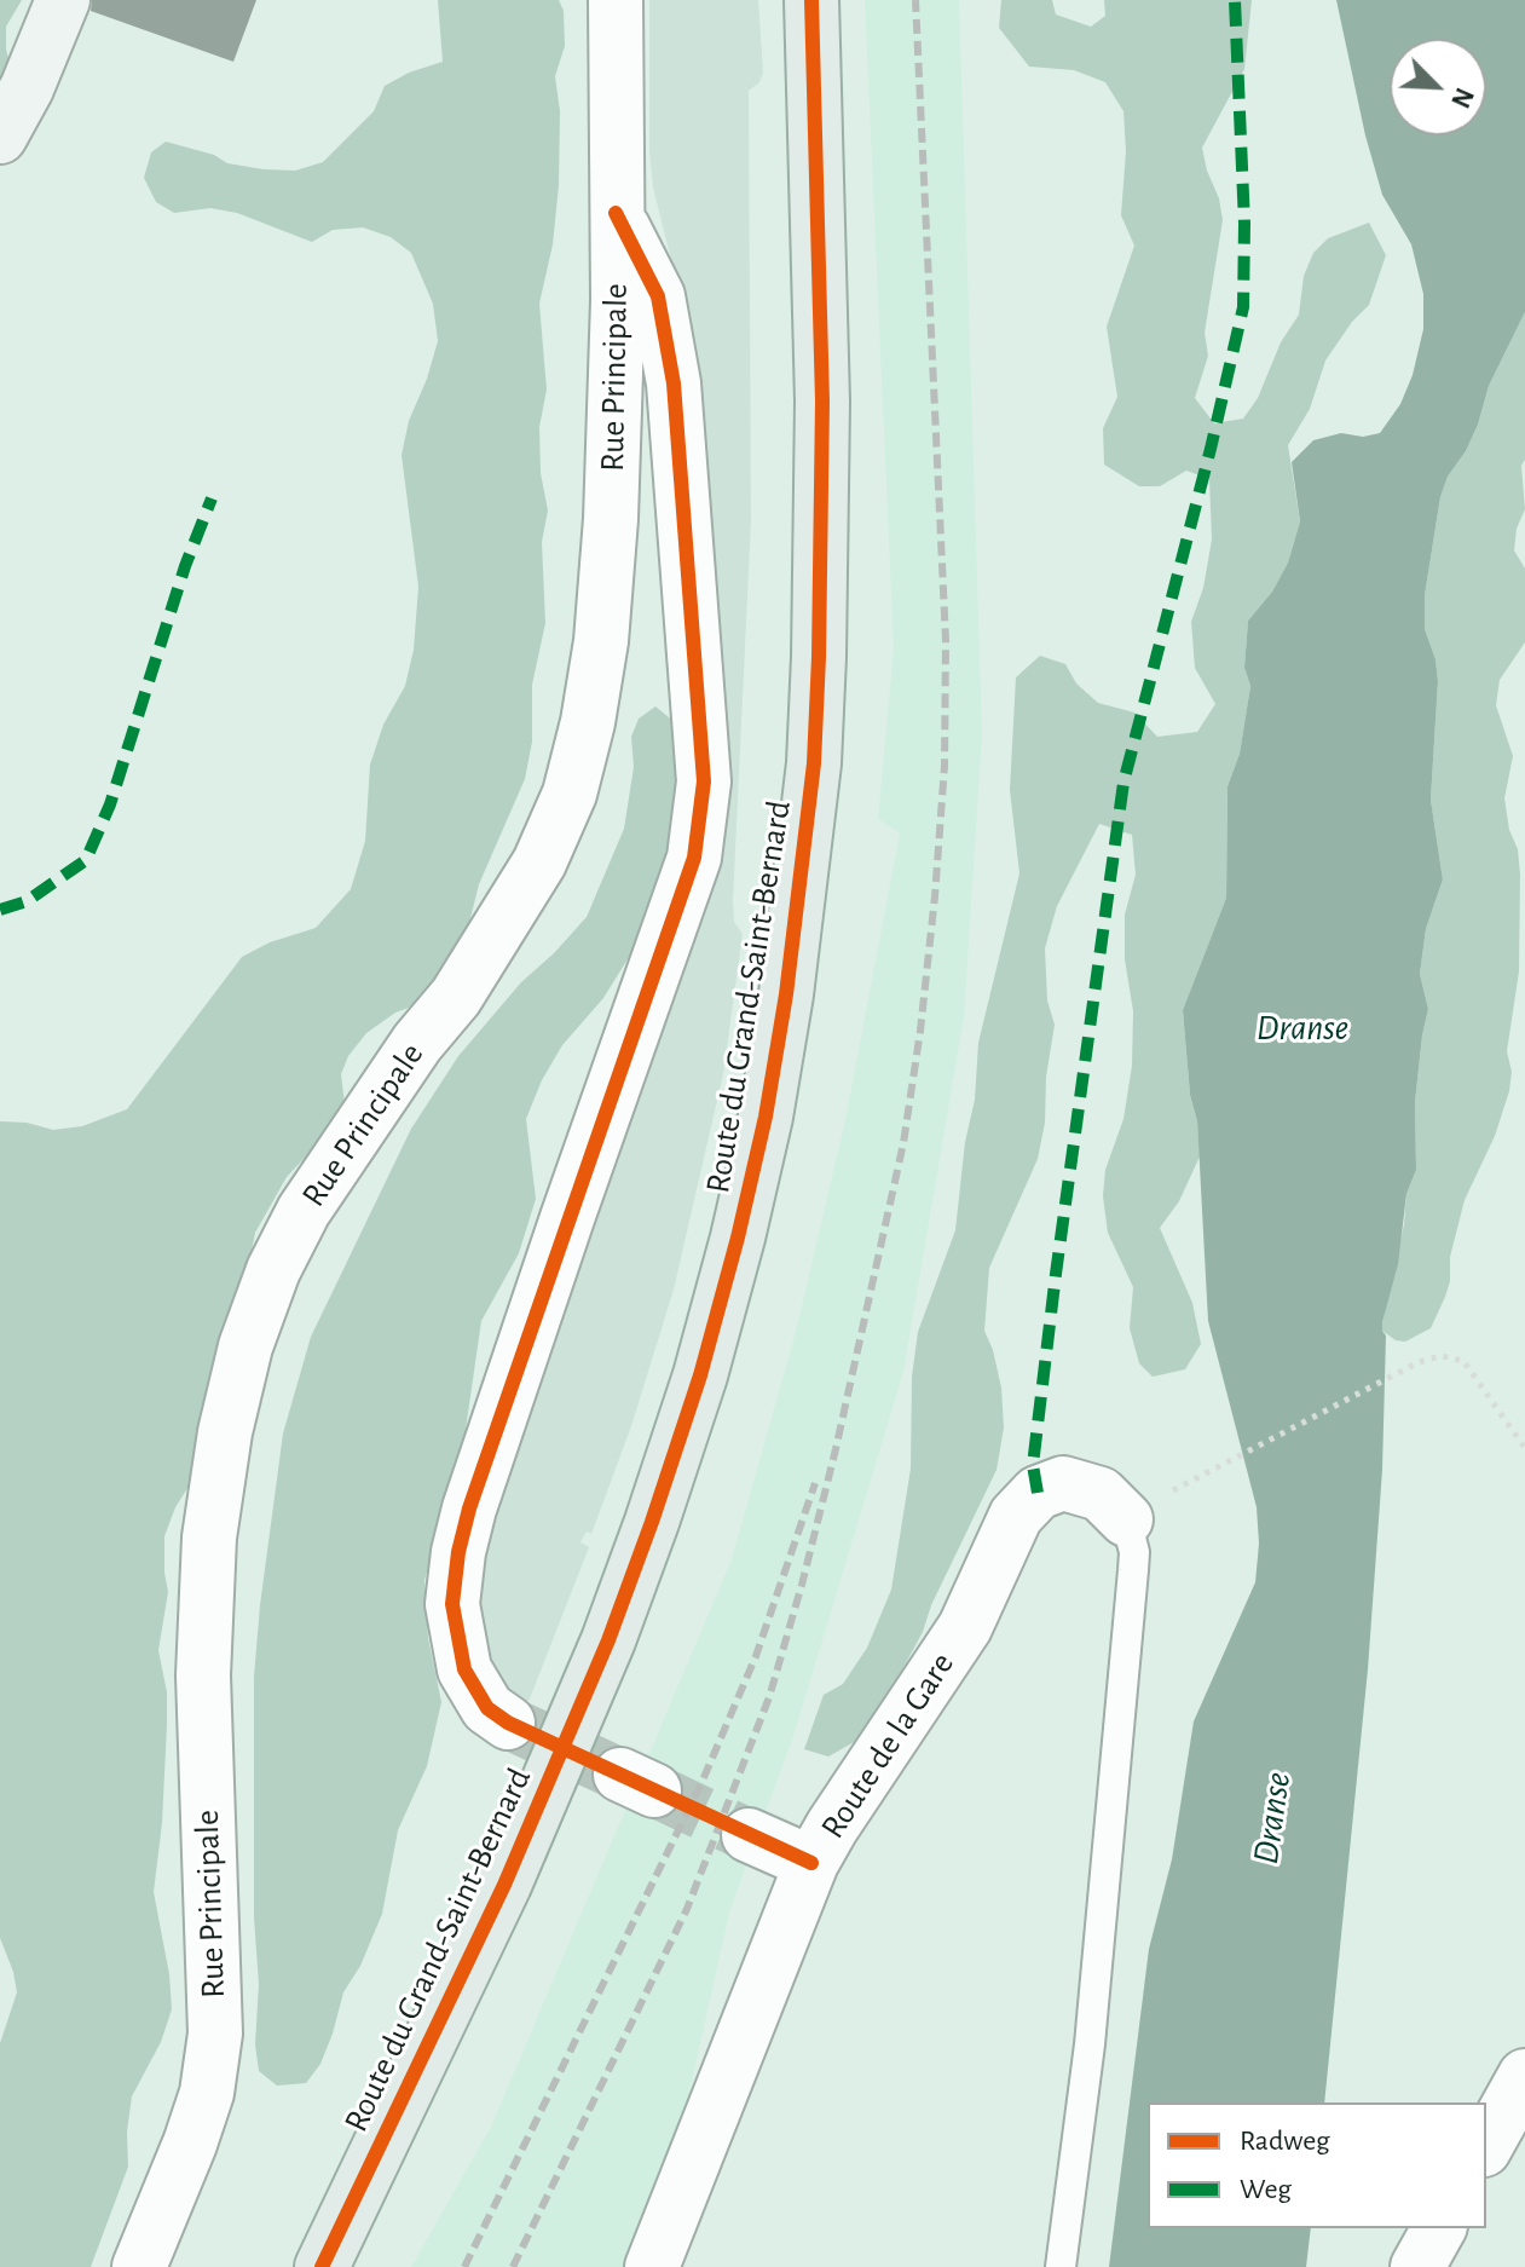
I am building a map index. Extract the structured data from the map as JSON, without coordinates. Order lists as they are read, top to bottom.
{
  "streets": {
    "main road": ["Route du Grand-Saint-Bernard"],
    "street": ["Rue Principale", "Route de la Gare"]
  },
  "water": ["Dranse"],
  "legend": ["Radweg", "Weg"],
  "north": "bottom right"
}
